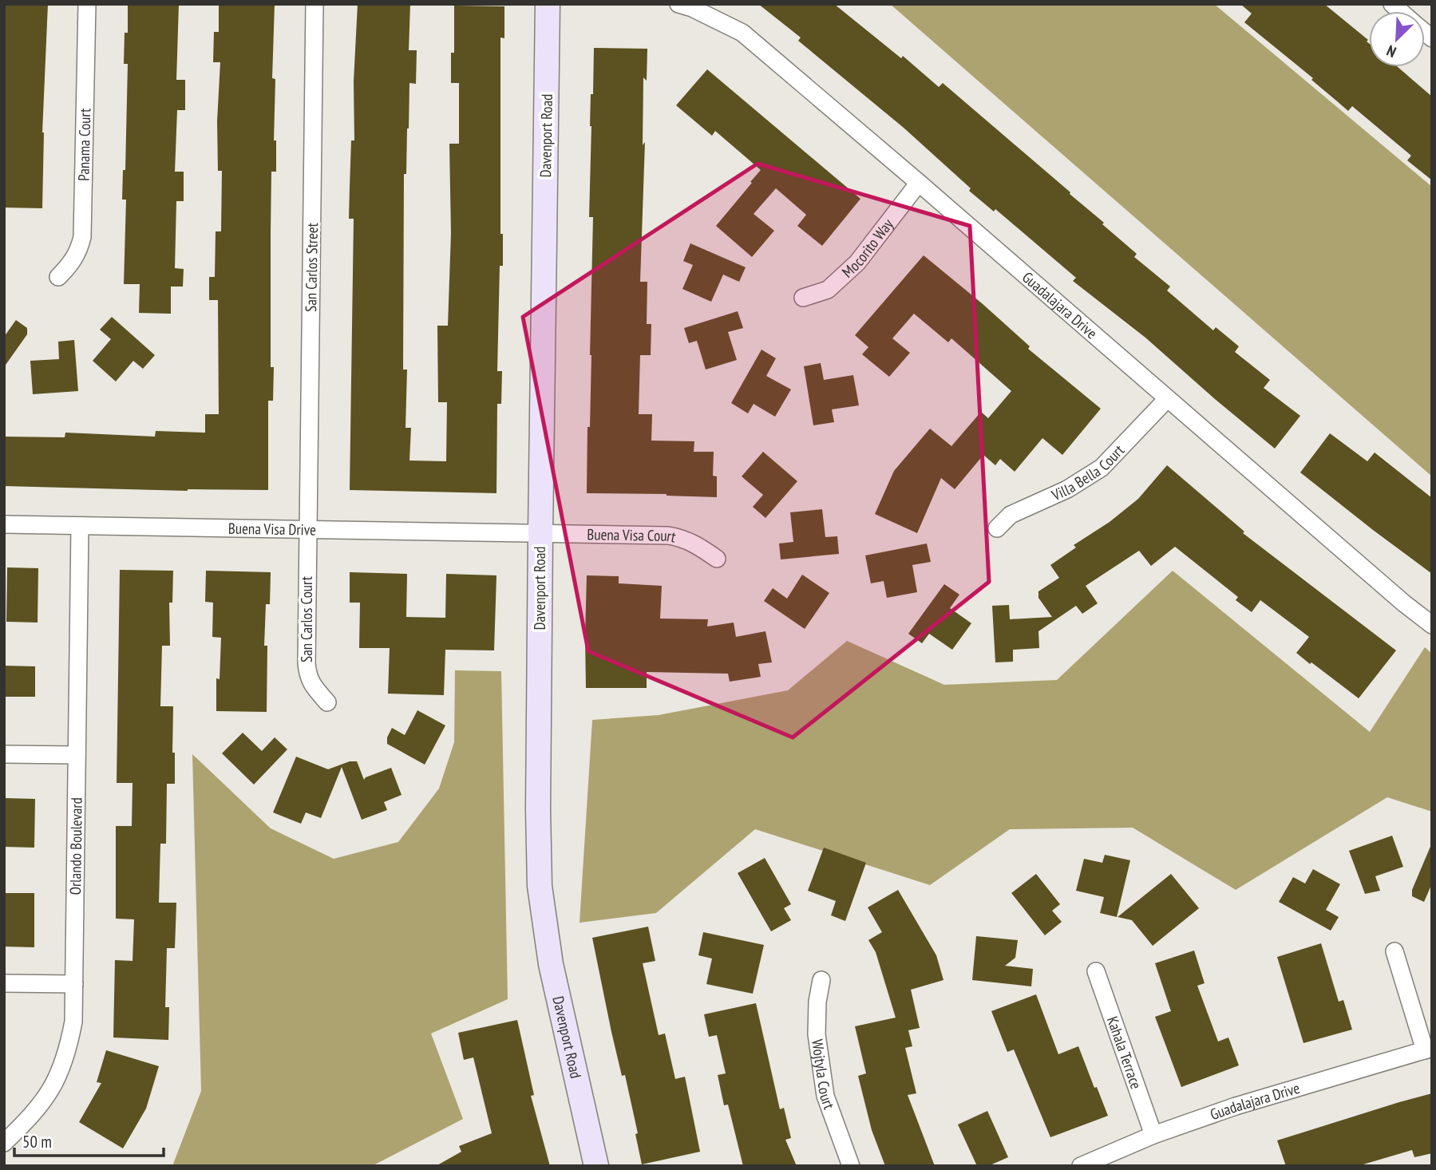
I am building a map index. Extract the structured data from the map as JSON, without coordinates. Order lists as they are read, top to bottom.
{
  "streets": {
    "street": [
      "Davenport Road",
      "Panama Court",
      "Mocorito Way",
      "San Carlos Street",
      "Guadalajara Drive",
      "Villa Bella Court",
      "Buena Visa Drive",
      "Buena Visa Court",
      "San Carlos Court",
      "Orlando Boulevard",
      "Kahala Terrace",
      "Wojtyla Court"
    ]
  },
  "crossings": [
    ["Davenport Road", "Buena Visa Drive"],
    ["Davenport Road", "Buena Visa Court"],
    ["Mocorito Way", "Guadalajara Drive"],
    ["San Carlos Street", "Buena Visa Drive"],
    ["San Carlos Street", "San Carlos Court"],
    ["Guadalajara Drive", "Villa Bella Court"],
    ["Guadalajara Drive", "Kahala Terrace"],
    ["Buena Visa Drive", "Buena Visa Court"],
    ["Buena Visa Drive", "San Carlos Court"],
    ["Buena Visa Drive", "Orlando Boulevard"]
  ],
  "scale_bar": "50 m",
  "north": "bottom left"
}
